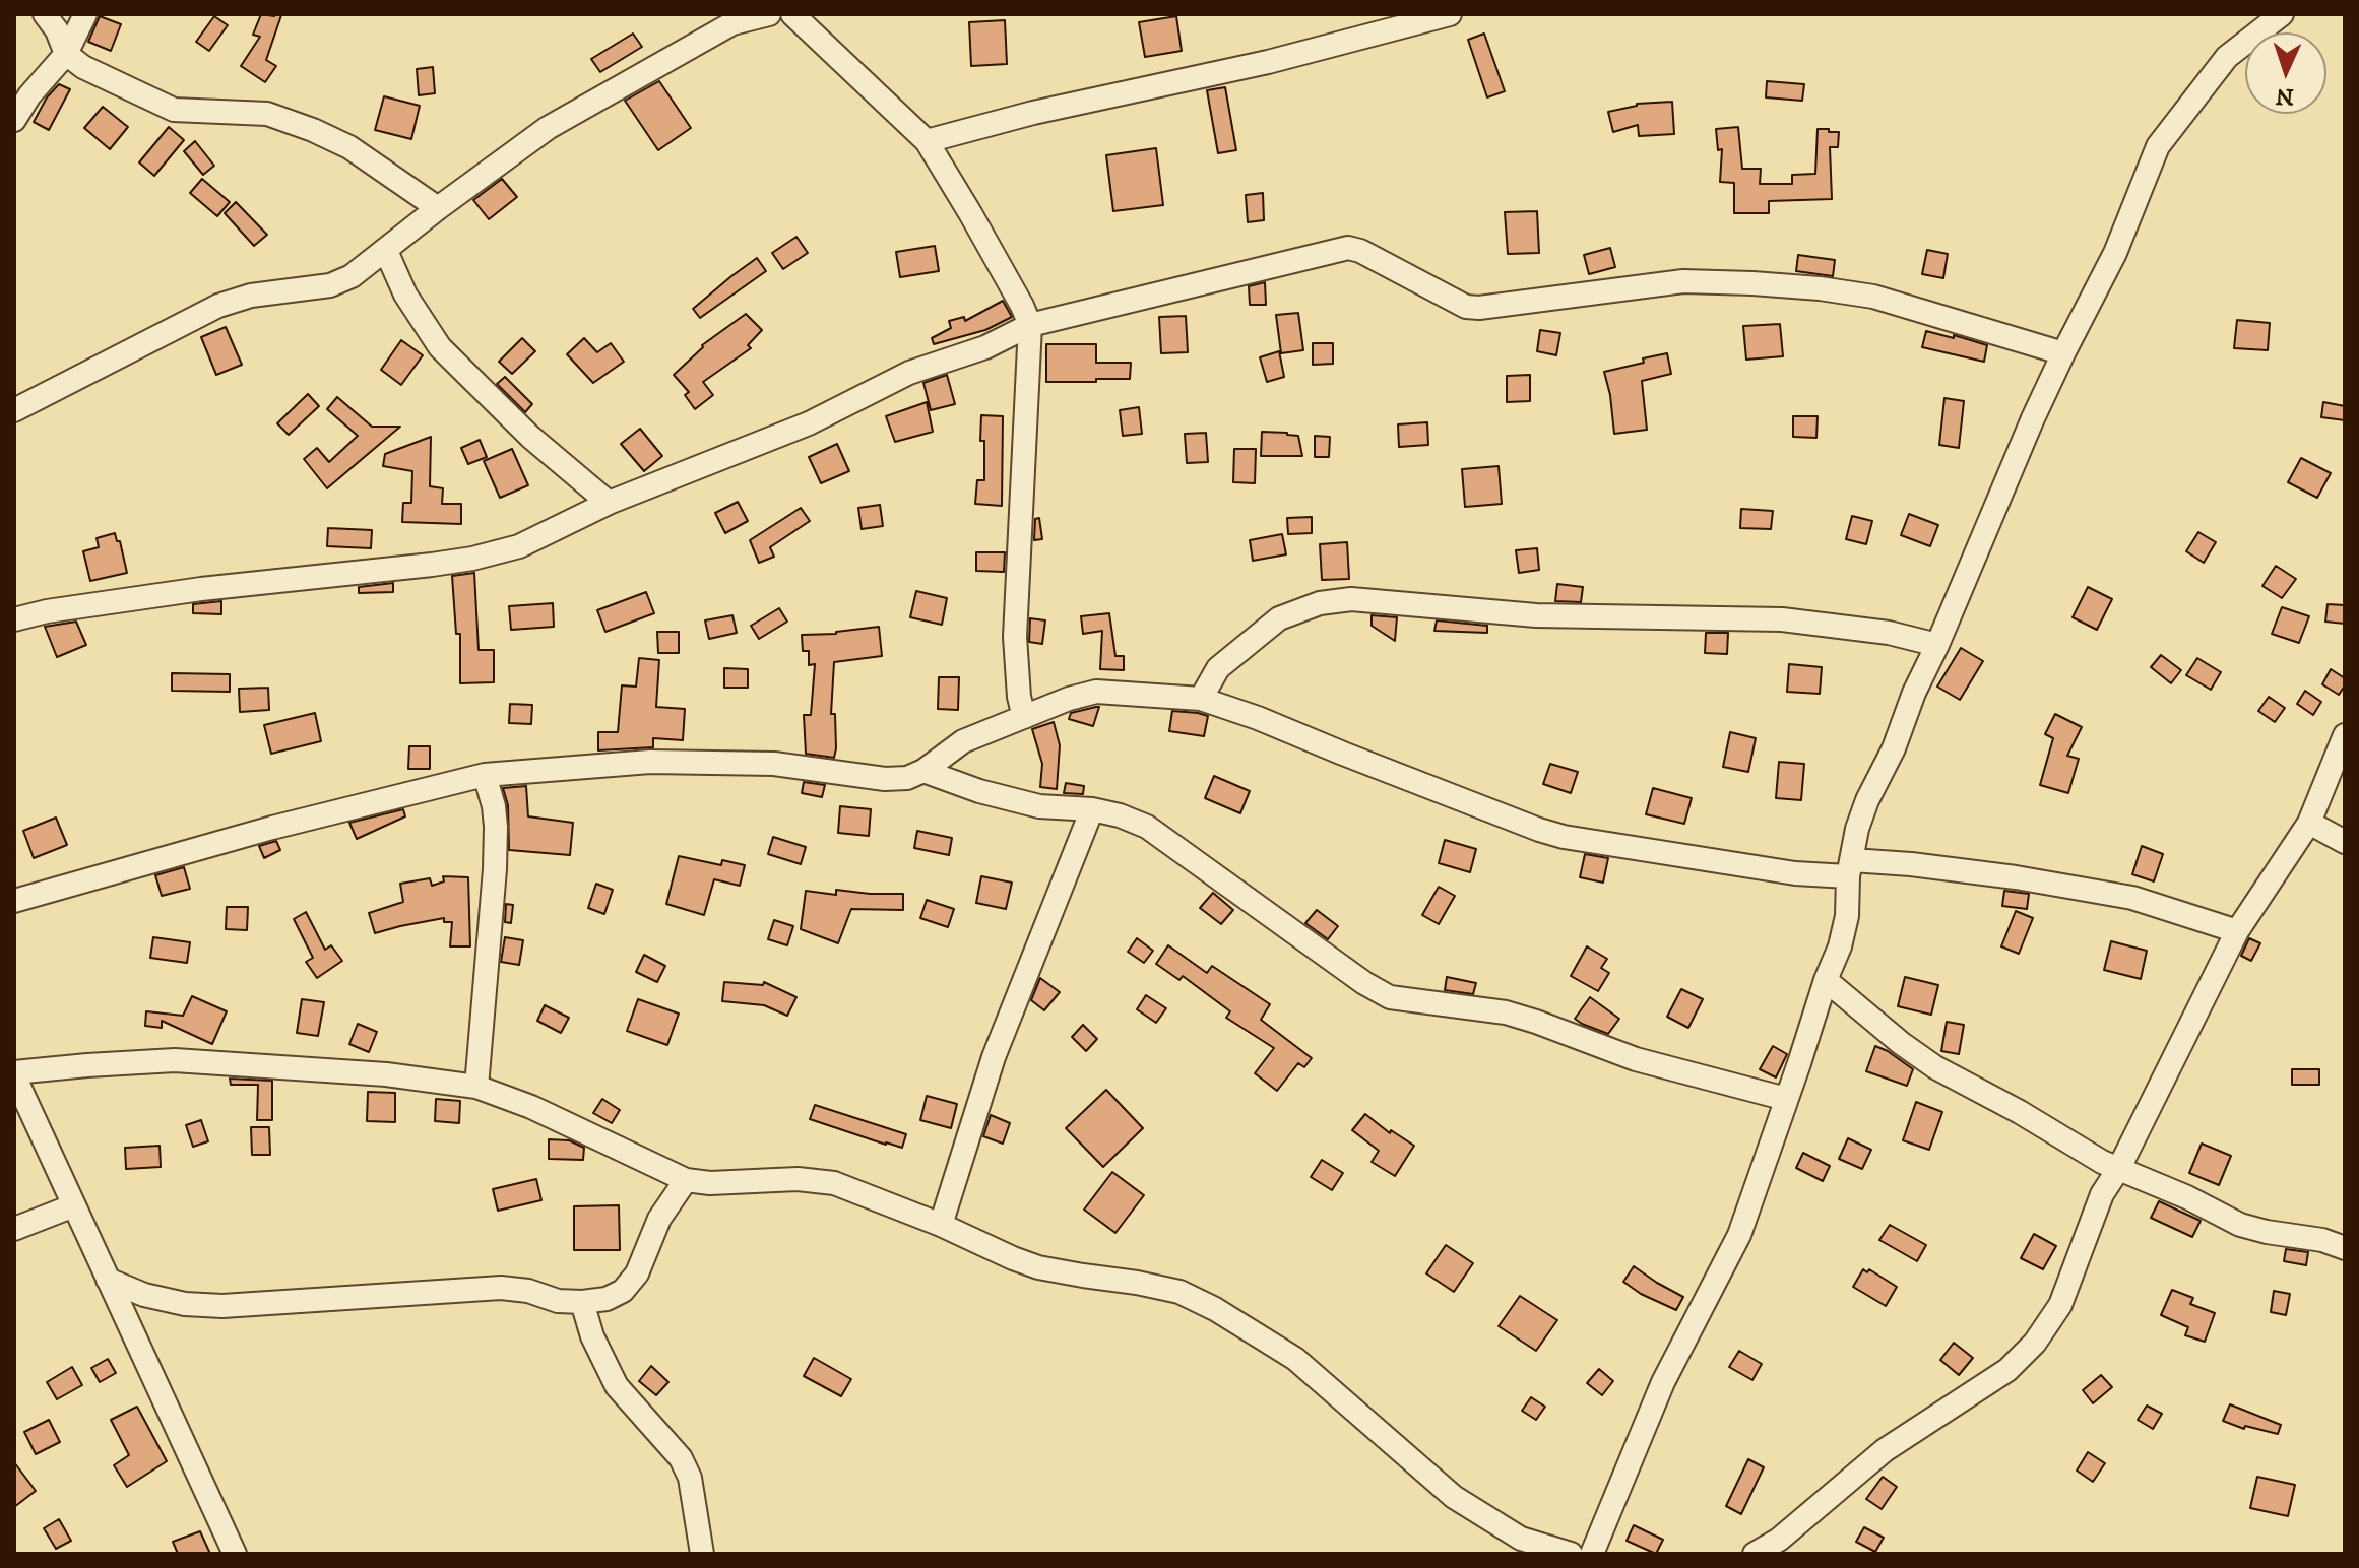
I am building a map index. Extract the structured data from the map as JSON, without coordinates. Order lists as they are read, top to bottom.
{
  "north": "bottom"
}
